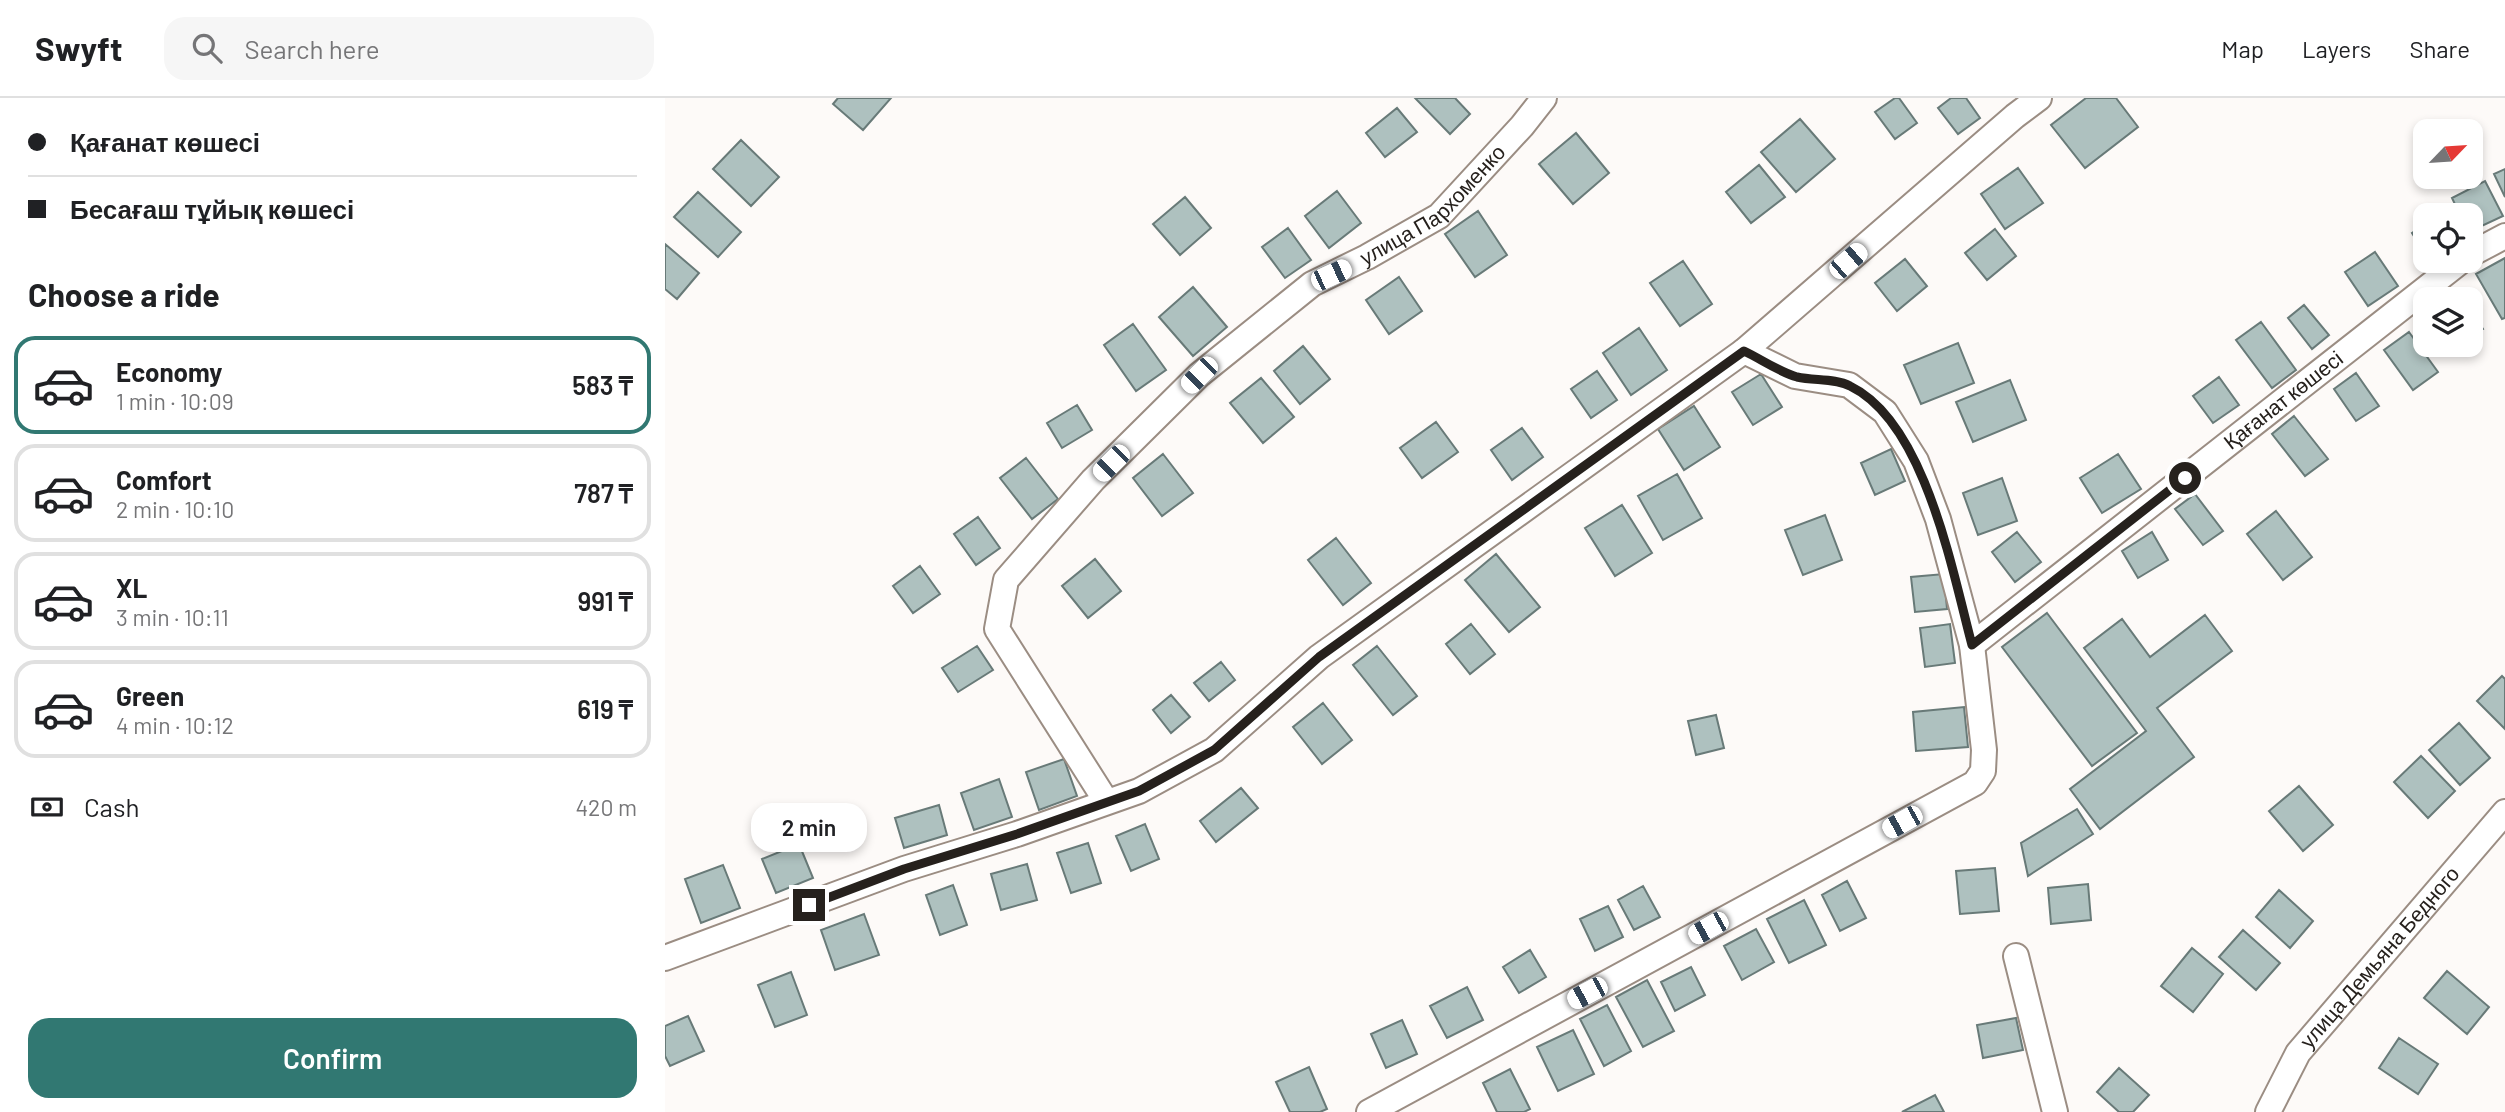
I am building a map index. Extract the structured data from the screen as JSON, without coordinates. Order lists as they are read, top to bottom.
{
  "streets": {
    "street": ["улица Пархоменко", "Қағанат көшесі", "улица Демьяна Бедного"]
  },
  "north": "top right",
  "page": {
    "header": "Swyft",
    "search": "Search here",
    "nav": ["Map", "Layers", "Share"],
    "banner": ["Қағанат көшесі", "Бесағаш тұйық көшесі"],
    "heading": "Choose a ride",
    "list": [
      {
        "name": "Economy",
        "note": "1 min · 10:09",
        "value": "583 ₸"
      },
      {
        "name": "Comfort",
        "note": "2 min · 10:10",
        "value": "787 ₸"
      },
      {
        "name": "XL",
        "note": "3 min · 10:11",
        "value": "991 ₸"
      },
      {
        "name": "Green",
        "note": "4 min · 10:12",
        "value": "619 ₸"
      }
    ],
    "pay": ["Cash", "420 m"],
    "bubble": "2 min",
    "buttons": "Confirm"
  }
}
